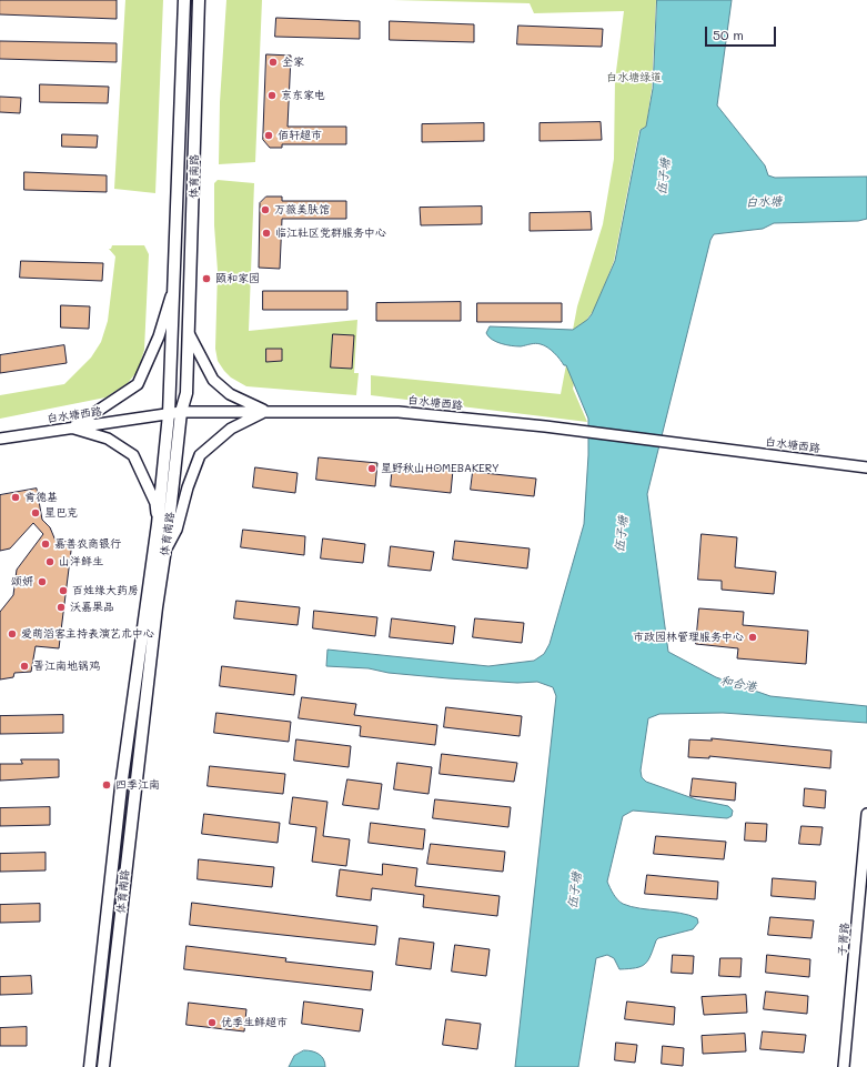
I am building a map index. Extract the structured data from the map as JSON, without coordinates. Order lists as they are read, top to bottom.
{
  "streets": {
    "main road": ["体育南路"],
    "street": ["白水塘西路", "子胥路"]
  },
  "crossings": [
    ["体育南路", "白水塘西路"]
  ],
  "water": ["伍子塘", "白水塘", "和合港"],
  "parks": ["白水塘绿道"],
  "places": [
    "全家",
    "京东家电",
    "佰轩超市",
    "万薇美肤馆",
    "临江社区党群服务中心",
    "颐和家园",
    "星野秋山HOMEBAKERY",
    "肯德基",
    "星巴克",
    "嘉善农商银行",
    "山洋鲜生",
    "颂妍",
    "百姓缘大药房",
    "沃嘉果品",
    "爱萌滔客主持表演艺术中心",
    "市政园林管理服务中心",
    "晋江南地锅鸡",
    "四季江南",
    "优季生鲜超市"
  ],
  "scale_bar": "50 m"
}
